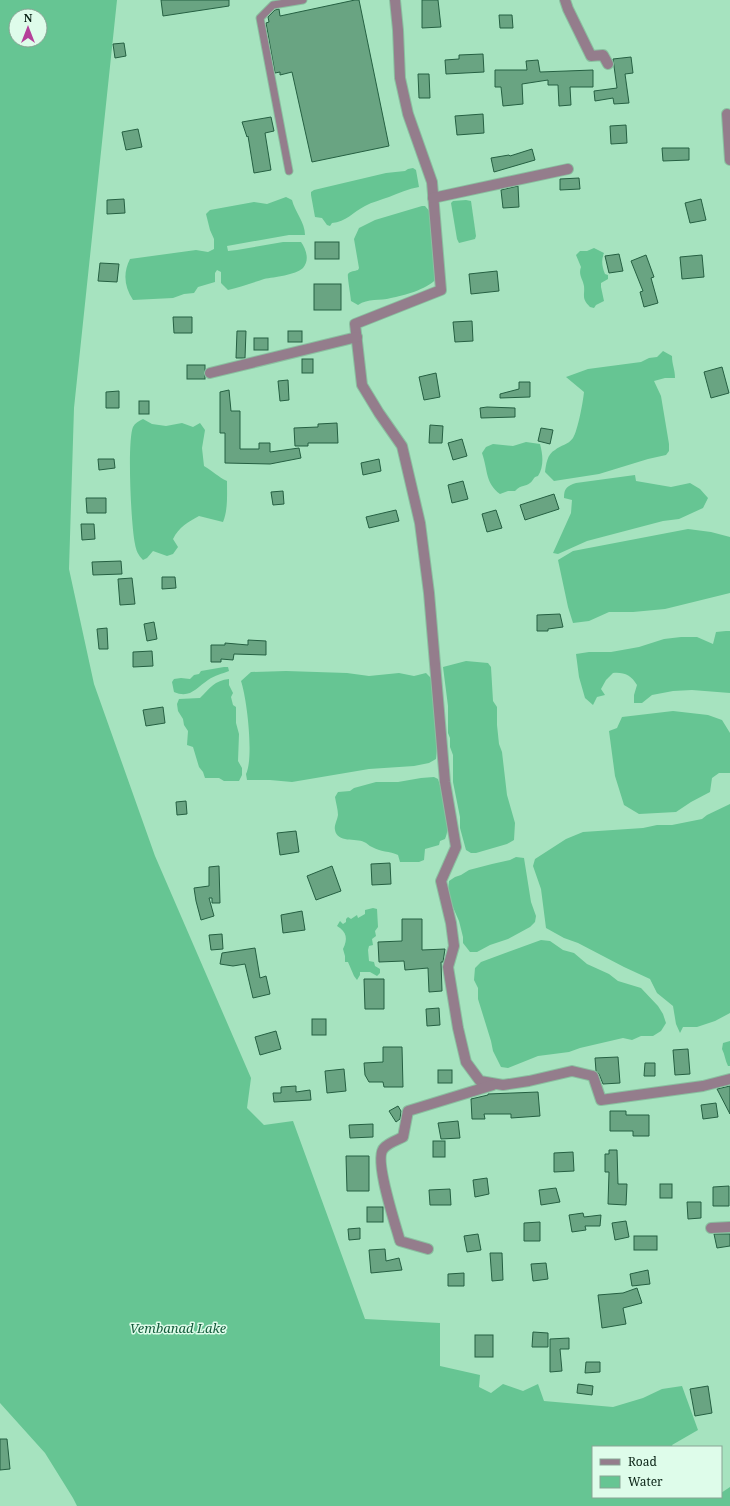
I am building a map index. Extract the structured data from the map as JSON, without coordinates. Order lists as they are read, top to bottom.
{
  "water": ["Vembanad Lake"],
  "legend": ["Road", "Water"],
  "north": "top"
}
